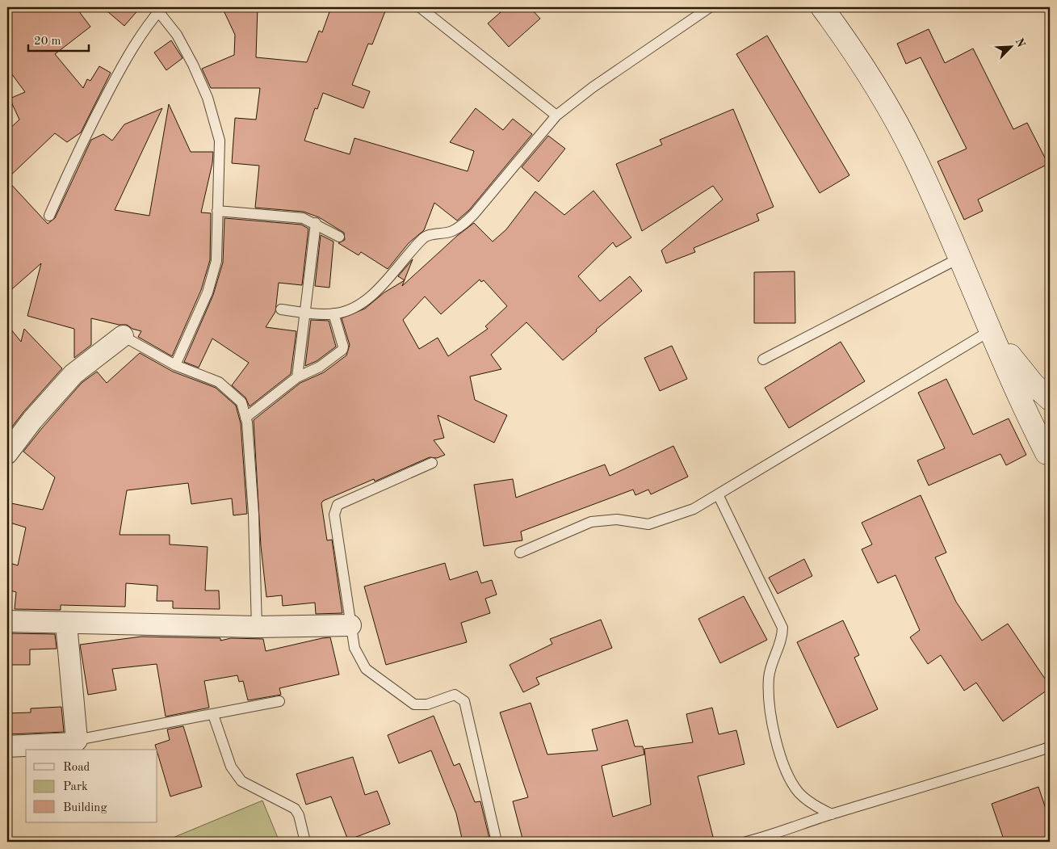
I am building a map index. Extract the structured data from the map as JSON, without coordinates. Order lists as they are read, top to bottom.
{
  "legend": ["Road", "Park", "Building"],
  "scale_bar": "20 m",
  "north": "top right"
}
